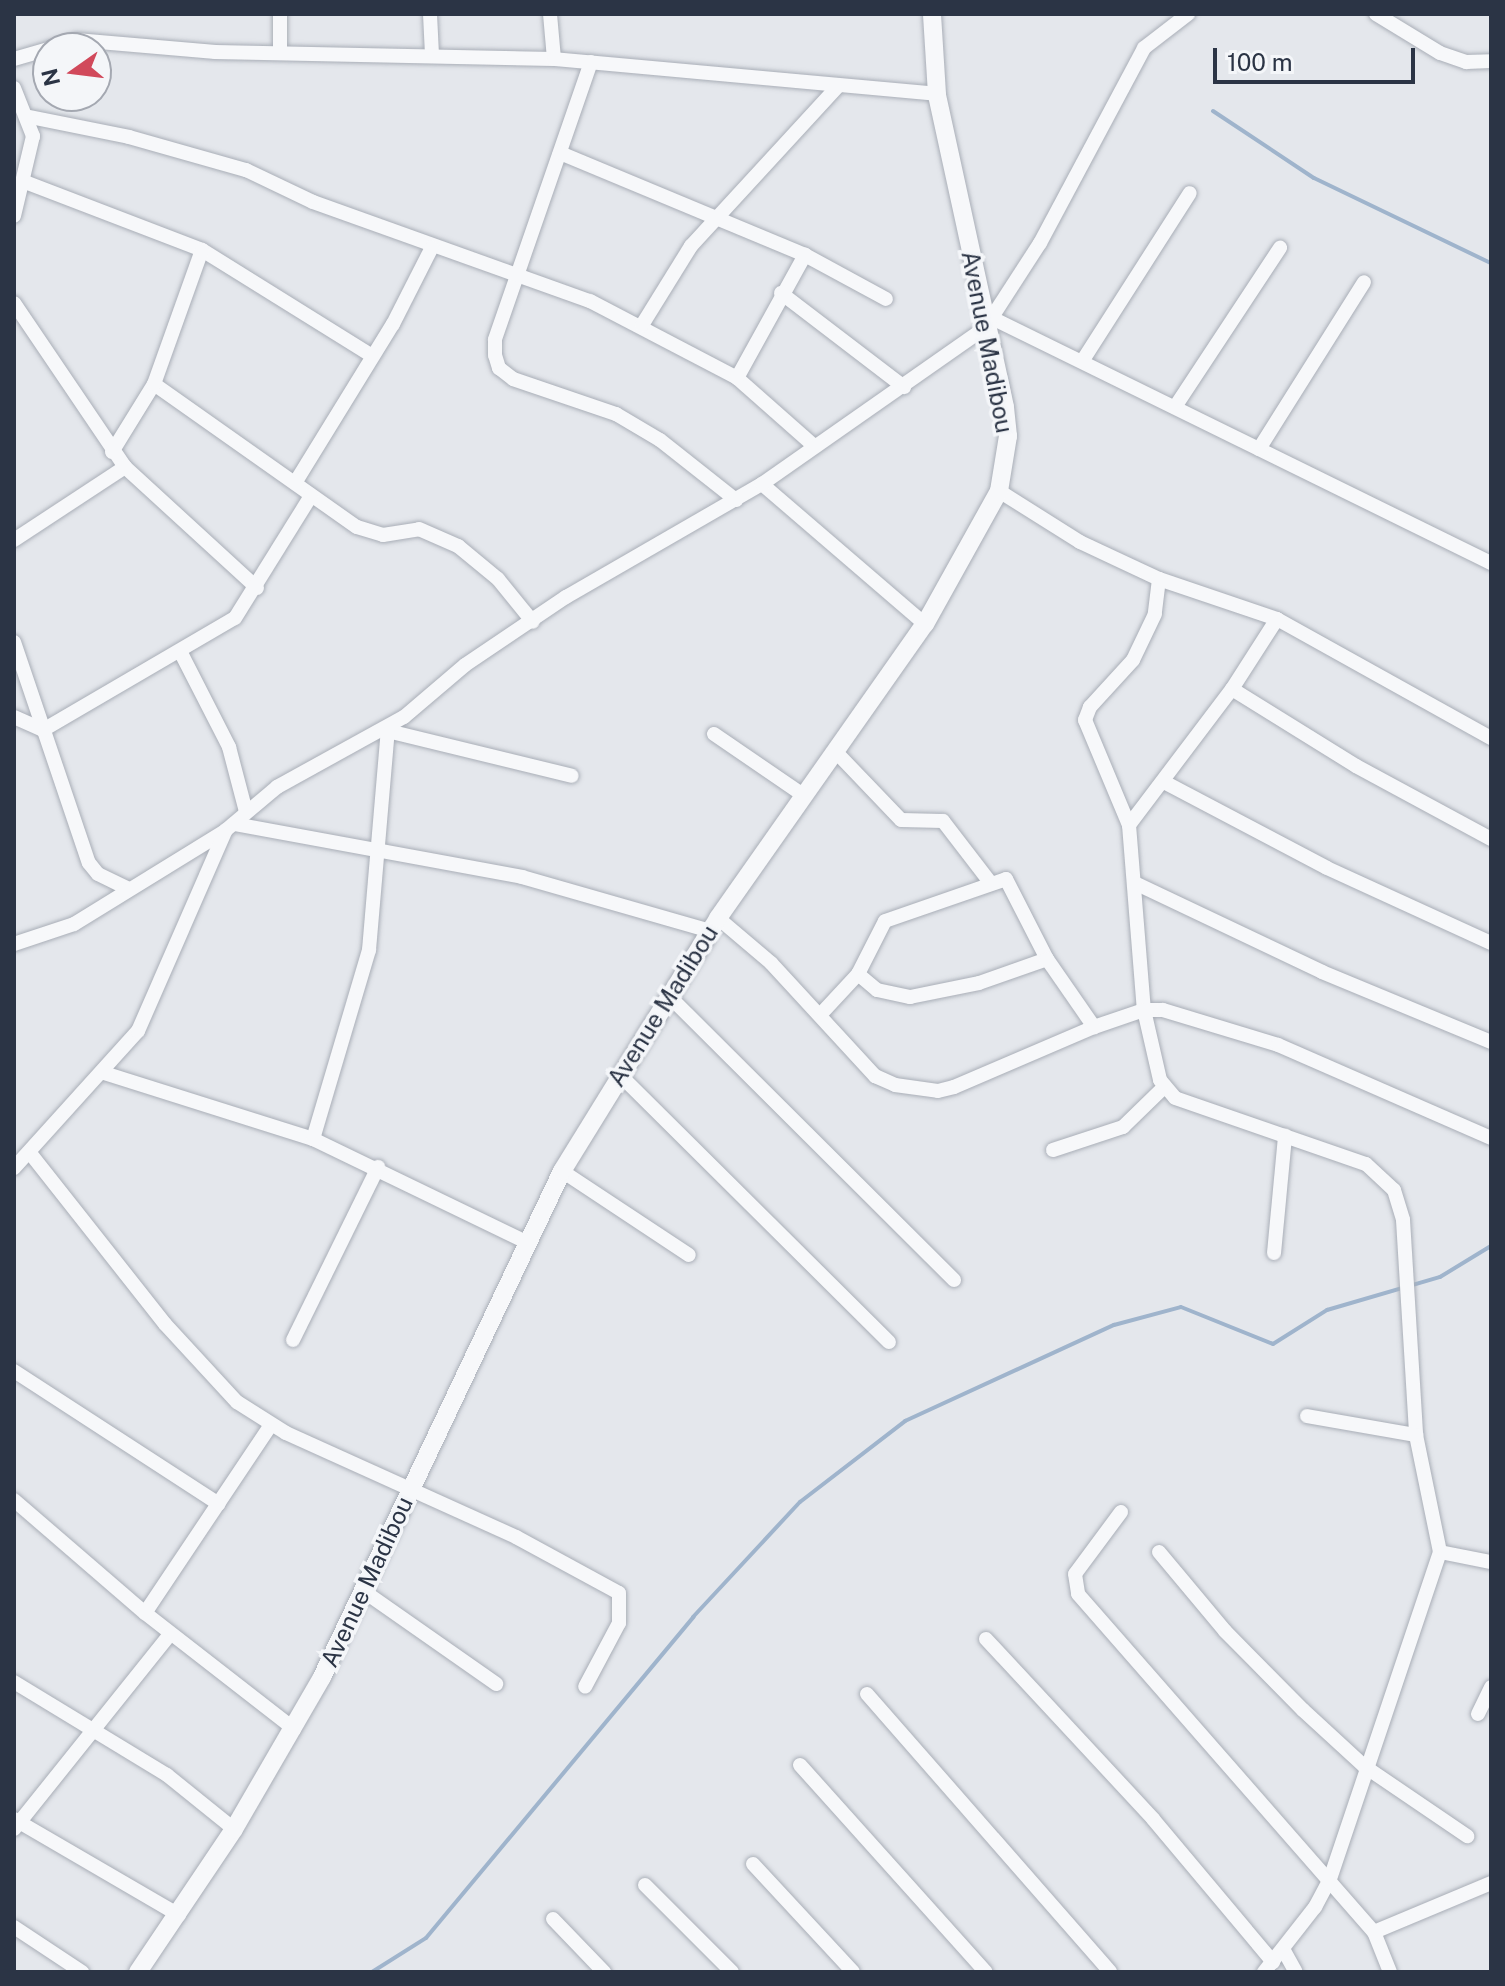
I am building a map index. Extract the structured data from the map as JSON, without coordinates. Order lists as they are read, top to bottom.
{
  "streets": {
    "street": ["Avenue Madibou"]
  },
  "scale_bar": "100 m",
  "north": "left"
}
